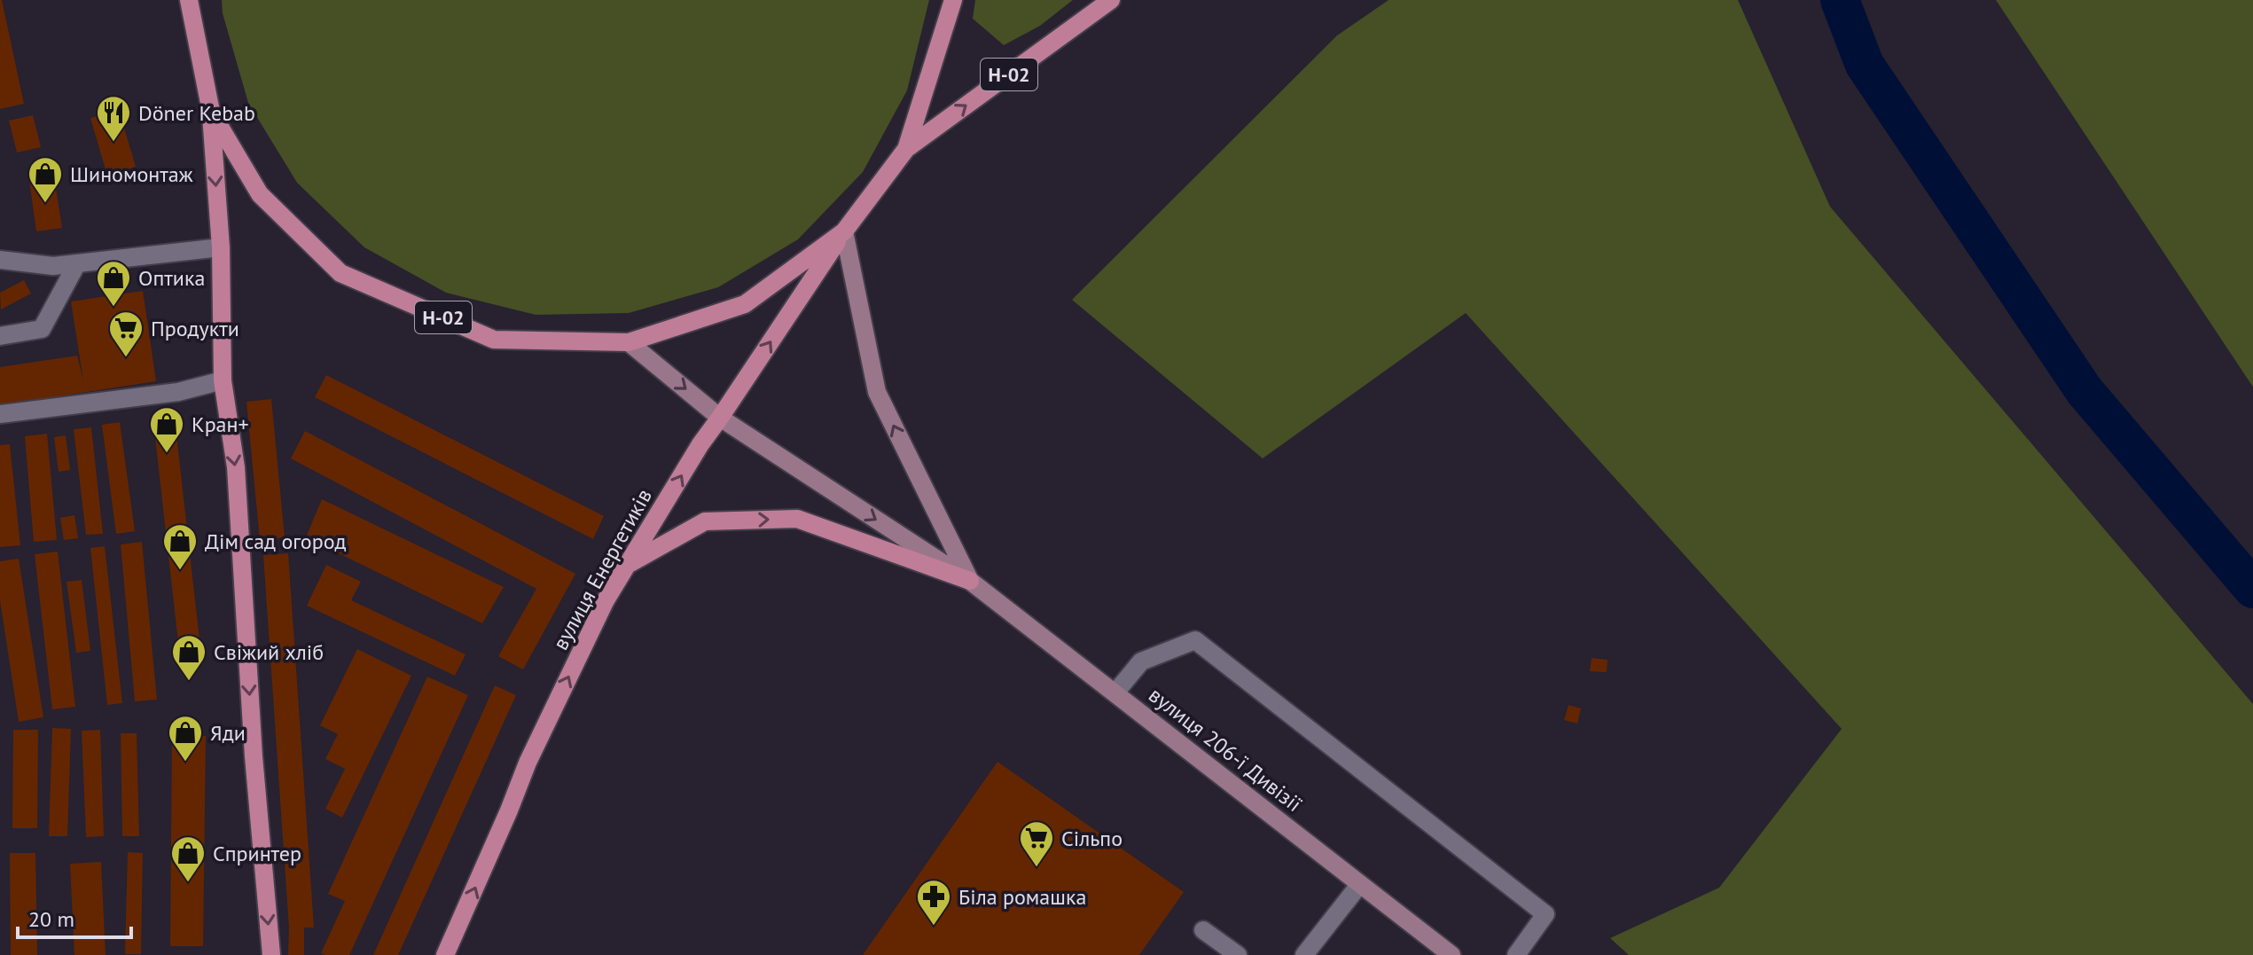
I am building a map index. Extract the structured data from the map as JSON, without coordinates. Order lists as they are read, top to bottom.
{
  "streets": {
    "main road": ["Н-02", "вулиця Енергетиків"],
    "street": ["вулиця 206-ї Дивізії"]
  },
  "crossings": [
    ["Н-02", "вулиця Енергетиків"],
    ["Н-02", "вулиця 206-ї Дивізії"],
    ["вулиця Енергетиків", "вулиця 206-ї Дивізії"]
  ],
  "one_way": ["вулиця Енергетиків"],
  "places": {
    "restaurant": ["Döner Kebab"],
    "shop": [
      "Шиномонтаж",
      "Оптика",
      "Кран+",
      "Дім сад огород",
      "Свіжий хліб",
      "Яди",
      "Спринтер"
    ],
    "supermarket": ["Продукти", "Сільпо"],
    "pharmacy": ["Біла ромашка"]
  },
  "scale_bar": "20 m"
}
